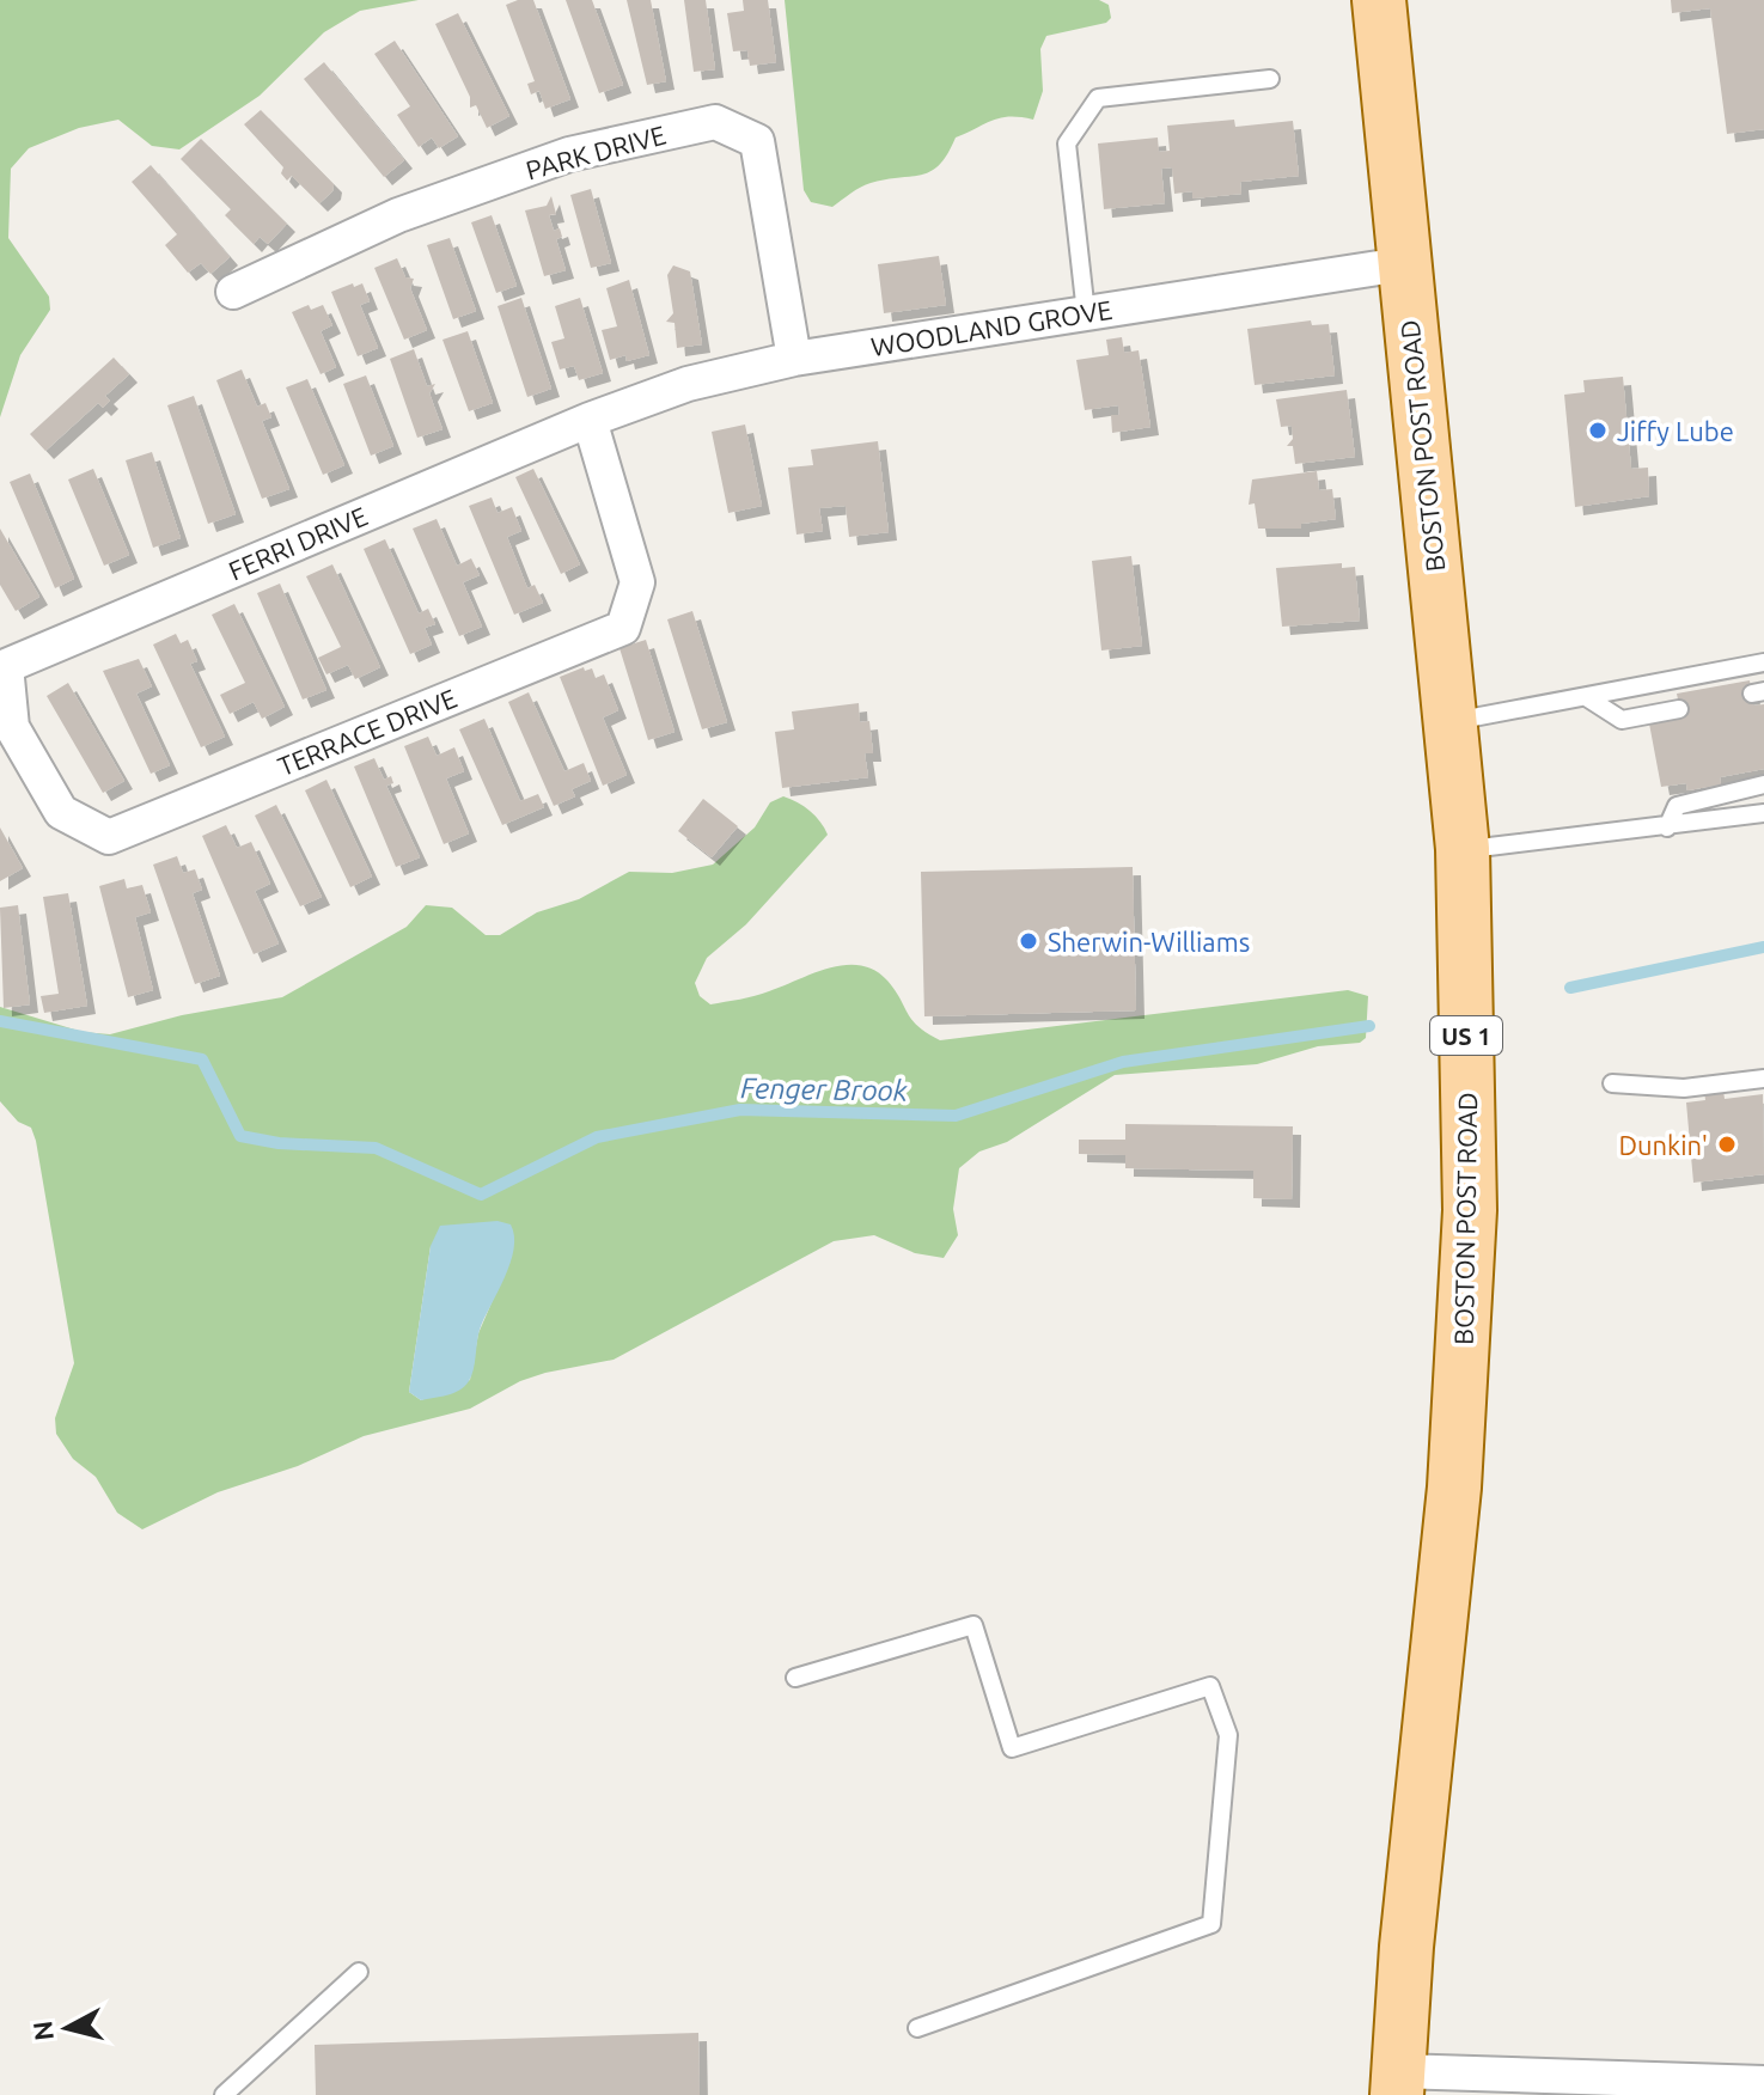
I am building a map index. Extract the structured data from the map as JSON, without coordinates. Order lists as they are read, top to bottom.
{
  "streets": {
    "main road": ["BOSTON POST ROAD", "US 1"],
    "street": [
      "PARK DRIVE",
      "WOODLAND GROVE",
      "FERRI DRIVE",
      "TERRACE DRIVE"
    ]
  },
  "crossings": [
    ["PARK DRIVE", "WOODLAND GROVE"],
    ["WOODLAND GROVE", "BOSTON POST ROAD"],
    ["WOODLAND GROVE", "FERRI DRIVE"],
    ["WOODLAND GROVE", "TERRACE DRIVE"],
    ["FERRI DRIVE", "TERRACE DRIVE"]
  ],
  "water": ["Fenger Brook"],
  "places": ["Jiffy Lube", "Sherwin-Williams", "Dunkin'"],
  "north": "left"
}
